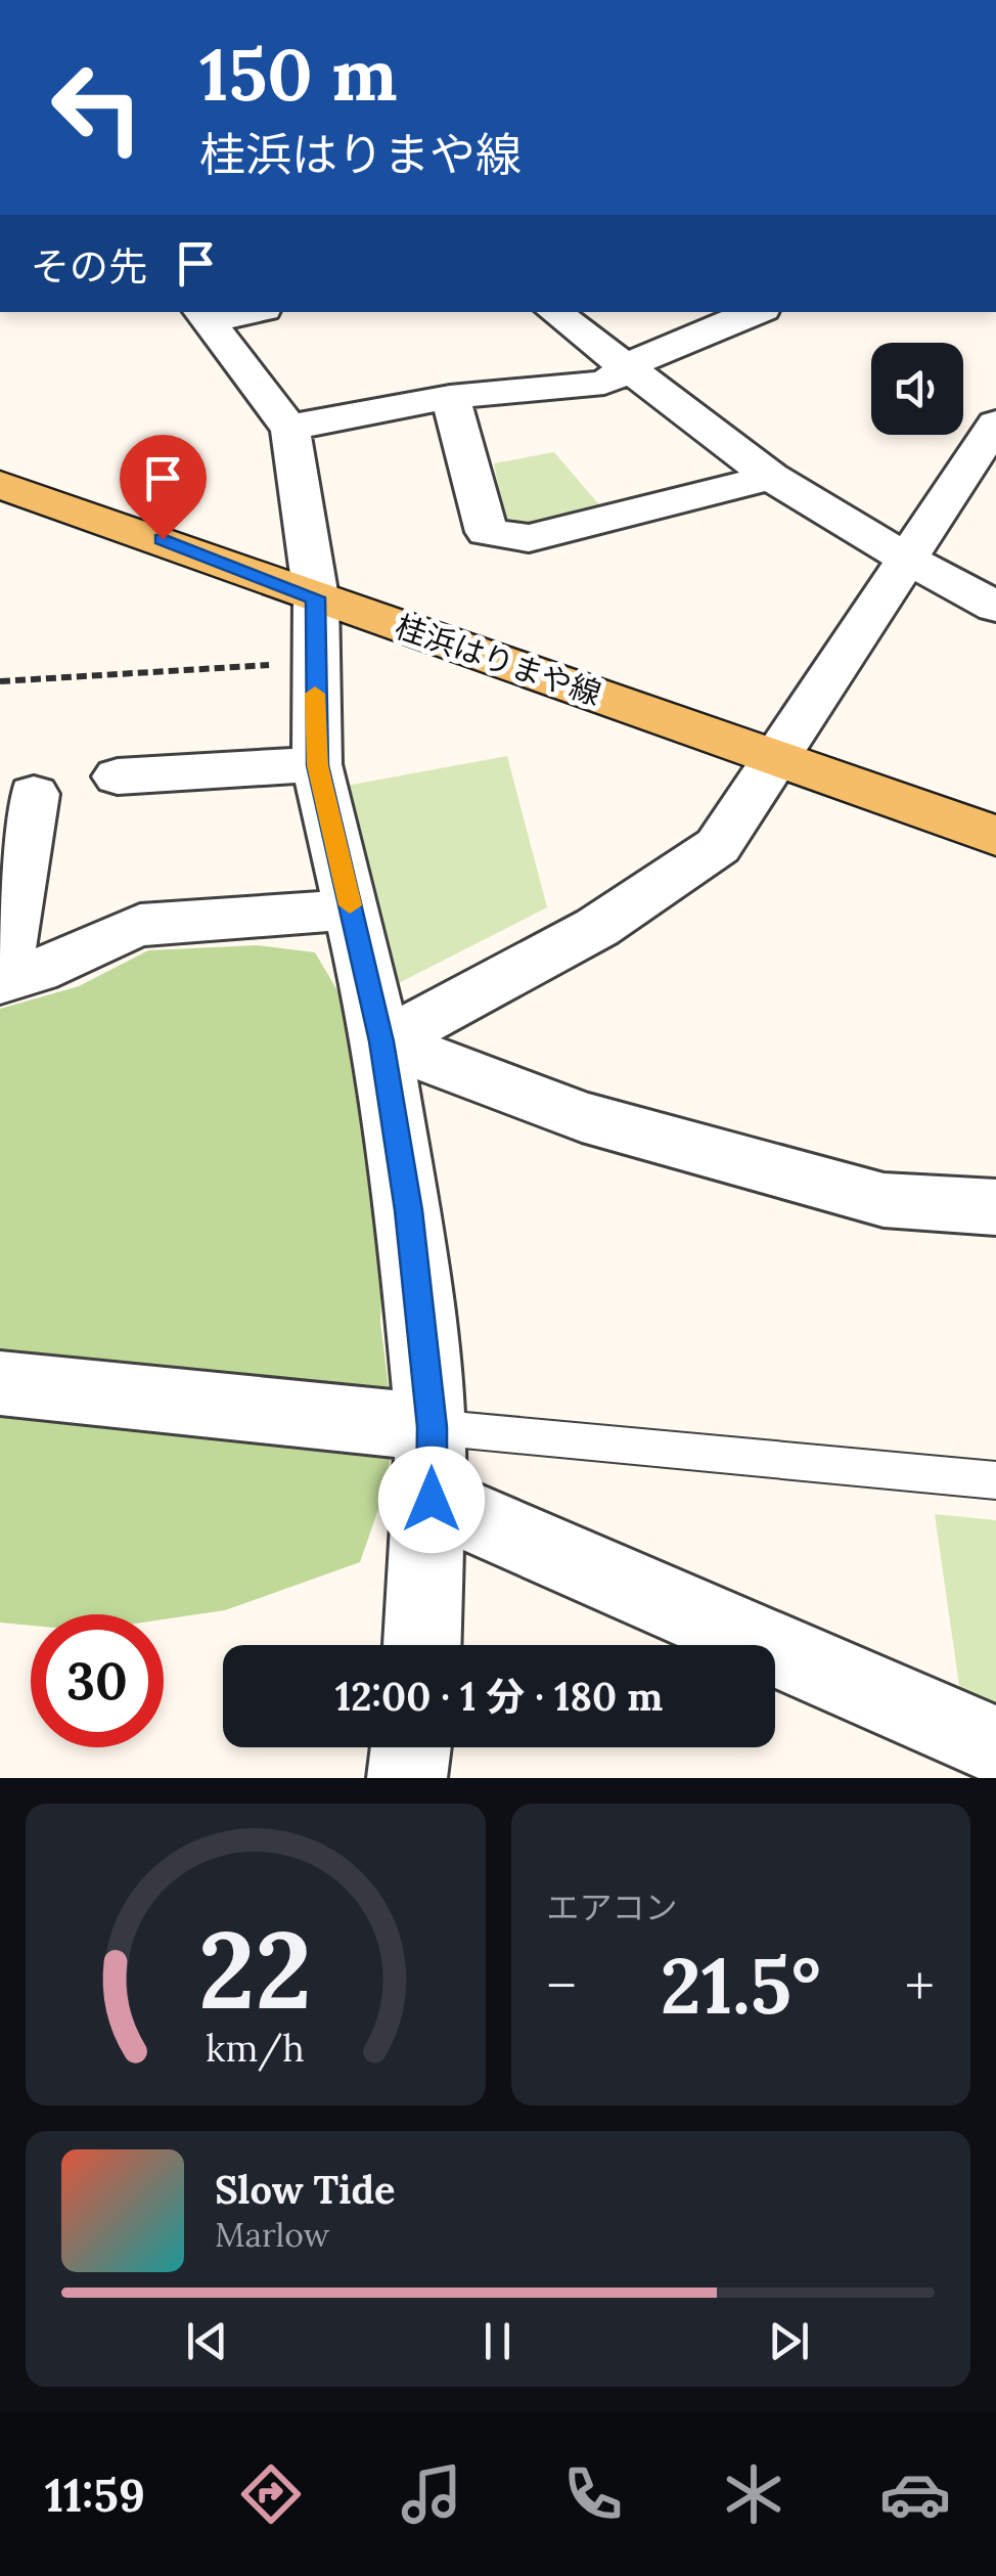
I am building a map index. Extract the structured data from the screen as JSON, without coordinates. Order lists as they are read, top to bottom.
{
  "streets": {
    "main road": ["桂浜はりまや線"]
  },
  "page": {
    "turn": ["150 m", "桂浜はりまや線"],
    "then": "その先",
    "limit": "30",
    "trip": "12:00 · 1 分 · 180 m",
    "tile": "エアコン",
    "heat": ["−", "21.5°", "+"],
    "song": ["Slow Tide", "Marlow"],
    "tabs": "11:59",
    "gauge": ["22", "km/h"]
  }
}
